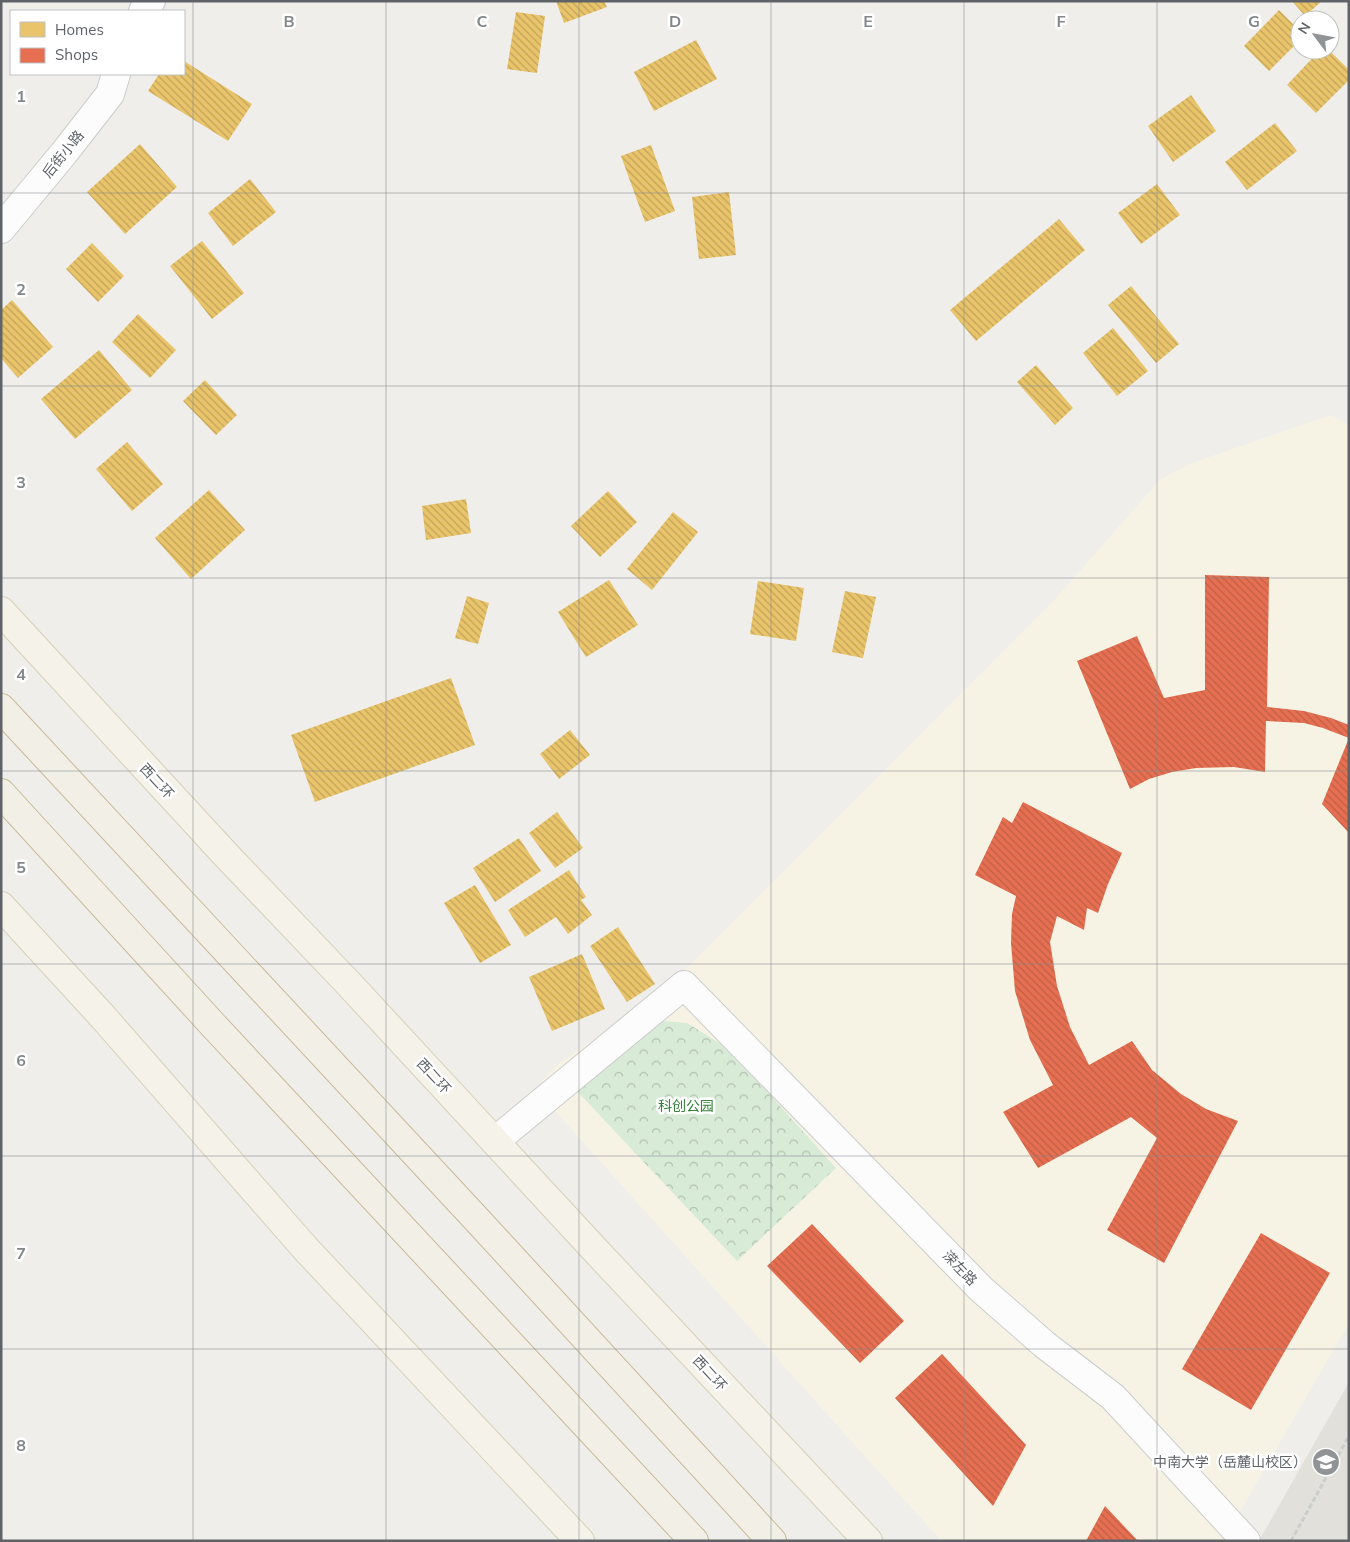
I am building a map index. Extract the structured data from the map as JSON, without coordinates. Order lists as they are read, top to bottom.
{
  "streets": {
    "main road": ["西二环"],
    "street": ["后街小路", "溁左路"]
  },
  "crossings": [
    ["西二环", "溁左路"]
  ],
  "parks": ["科创公园"],
  "places": {
    "school or university": ["中南大学（岳麓山校区）"]
  },
  "legend": ["Homes", "Shops"],
  "north": "top left",
  "grid": {
    "columns": [
      "B",
      "C",
      "D",
      "E",
      "F",
      "G"
    ],
    "rows": [
      "1",
      "2",
      "3",
      "4",
      "5",
      "6",
      "7",
      "8"
    ]
  }
}
